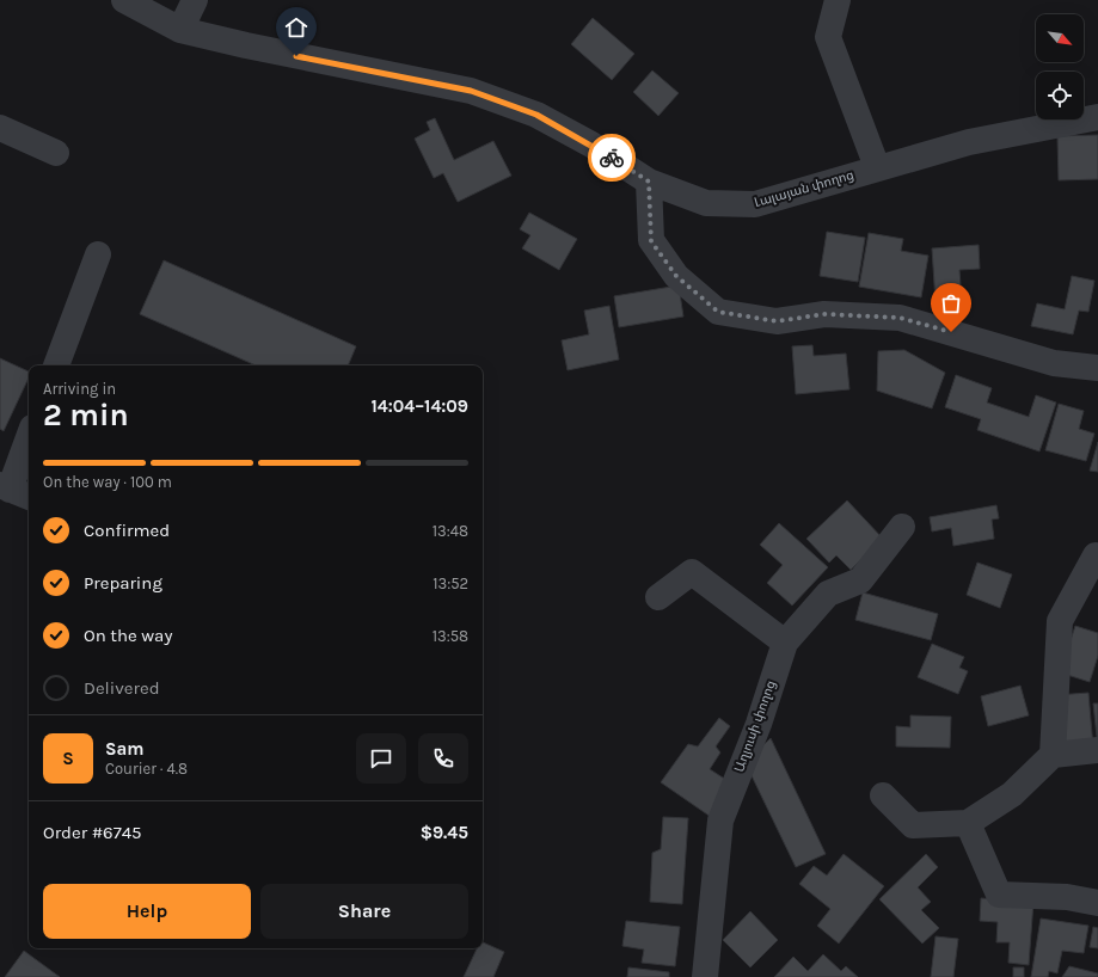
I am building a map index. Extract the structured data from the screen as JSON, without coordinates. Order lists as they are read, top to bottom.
{
  "streets": {
    "street": ["Լալայան փողոց", "Աղյուսի փողոց"]
  },
  "north": "bottom right",
  "page": {
    "heading": ["2 min", "Arriving in", "14:04–14:09"],
    "panel": [
      "Sam",
      "Courier · 4.8",
      "Order #6745",
      "$9.45"
    ],
    "bar": "On the way · 100 m",
    "list": [
      ["Confirmed", "13:48"],
      ["Preparing", "13:52"],
      ["On the way", "13:58"],
      "Delivered"
    ],
    "round": "S",
    "buttons": ["Help", "Share"]
  }
}
